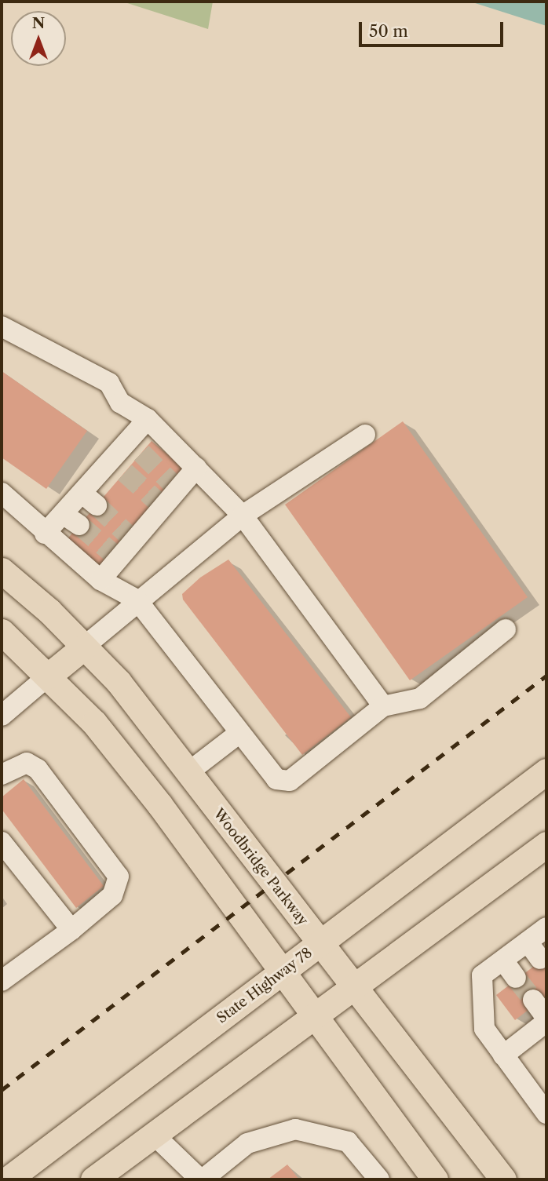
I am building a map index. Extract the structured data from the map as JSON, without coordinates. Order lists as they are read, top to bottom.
{
  "streets": {
    "main road": ["Woodbridge Parkway", "State Highway 78"]
  },
  "crossings": [
    ["Woodbridge Parkway", "State Highway 78"]
  ],
  "scale_bar": "50 m",
  "north": "top"
}
